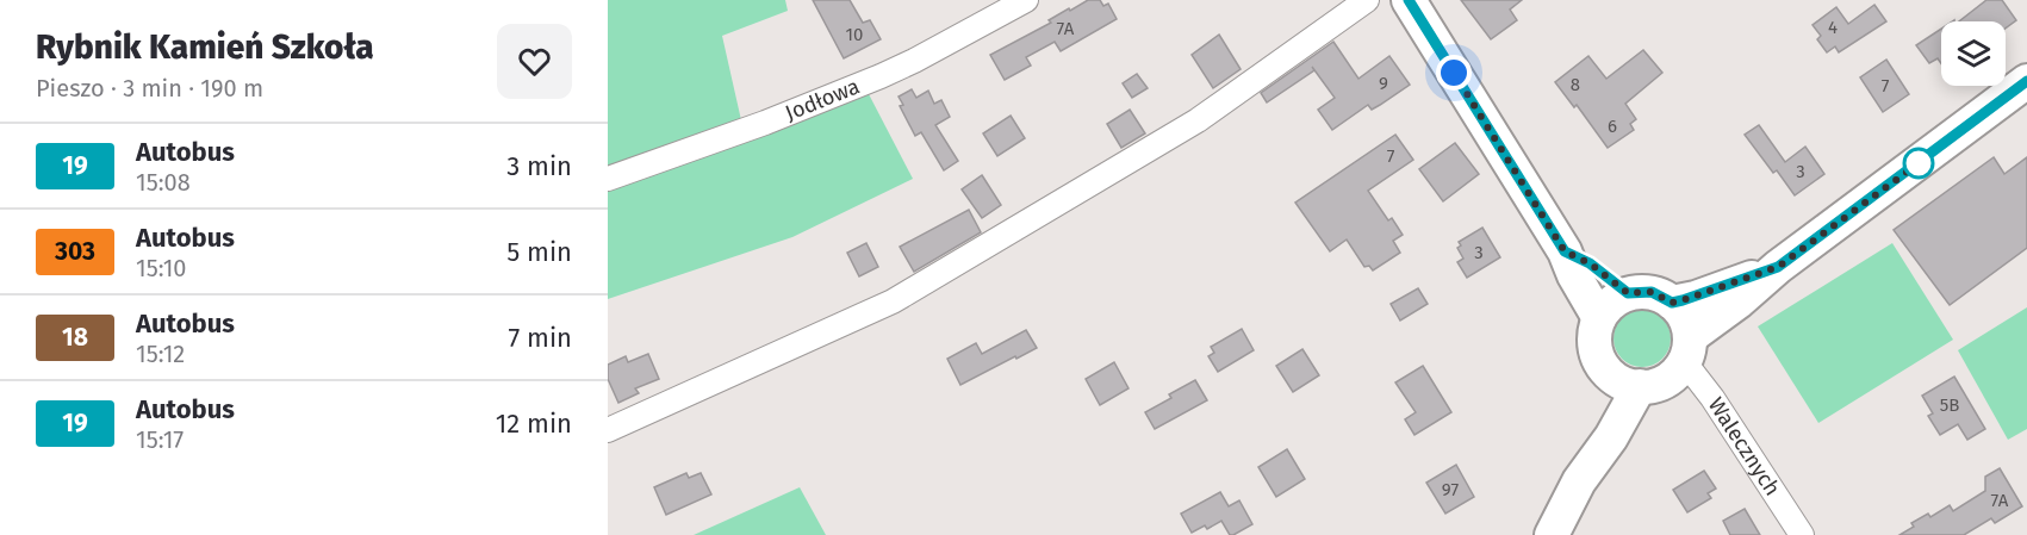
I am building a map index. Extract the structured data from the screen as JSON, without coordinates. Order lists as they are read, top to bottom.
{
  "streets": {
    "street": ["Jodłowa", "Walecznych"]
  },
  "lines": ["bus line 19"],
  "house_numbers": [
    "4",
    "7A",
    "10",
    "9",
    "8",
    "7",
    "6",
    "7",
    "3",
    "3",
    "5B",
    "97",
    "7A"
  ],
  "page": {
    "heading": ["Rybnik Kamień Szkoła", "Pieszo · 3 min · 190 m"],
    "list": [
      {
        "mark": "19",
        "name": "Autobus",
        "note": "15:08",
        "value": "3 min"
      },
      {
        "mark": "303",
        "name": "Autobus",
        "note": "15:10",
        "value": "5 min"
      },
      {
        "mark": "18",
        "name": "Autobus",
        "note": "15:12",
        "value": "7 min"
      },
      {
        "mark": "19",
        "name": "Autobus",
        "note": "15:17",
        "value": "12 min"
      }
    ]
  }
}
